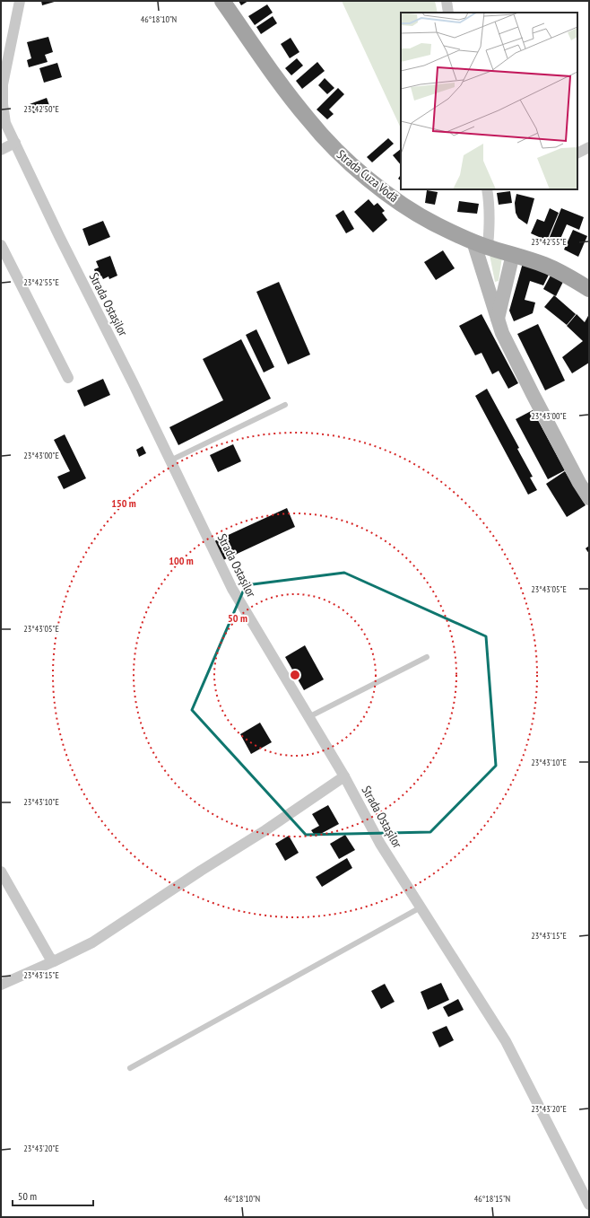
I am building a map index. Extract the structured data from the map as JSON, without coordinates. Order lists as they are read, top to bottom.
{
  "streets": {
    "main road": ["Strada Cuza Vodă"],
    "street": ["Strada Ostașilor"]
  },
  "scale_bar": "50 m",
  "coordinates": [
    "46°18'10\"N",
    "23°42'50\"E",
    "23°42'55\"E",
    "23°43'00\"E",
    "23°43'05\"E",
    "23°43'10\"E",
    "23°43'15\"E",
    "23°43'20\"E",
    "46°18'15\"N"
  ],
  "rings": ["150 m", "100 m", "50 m"]
}
